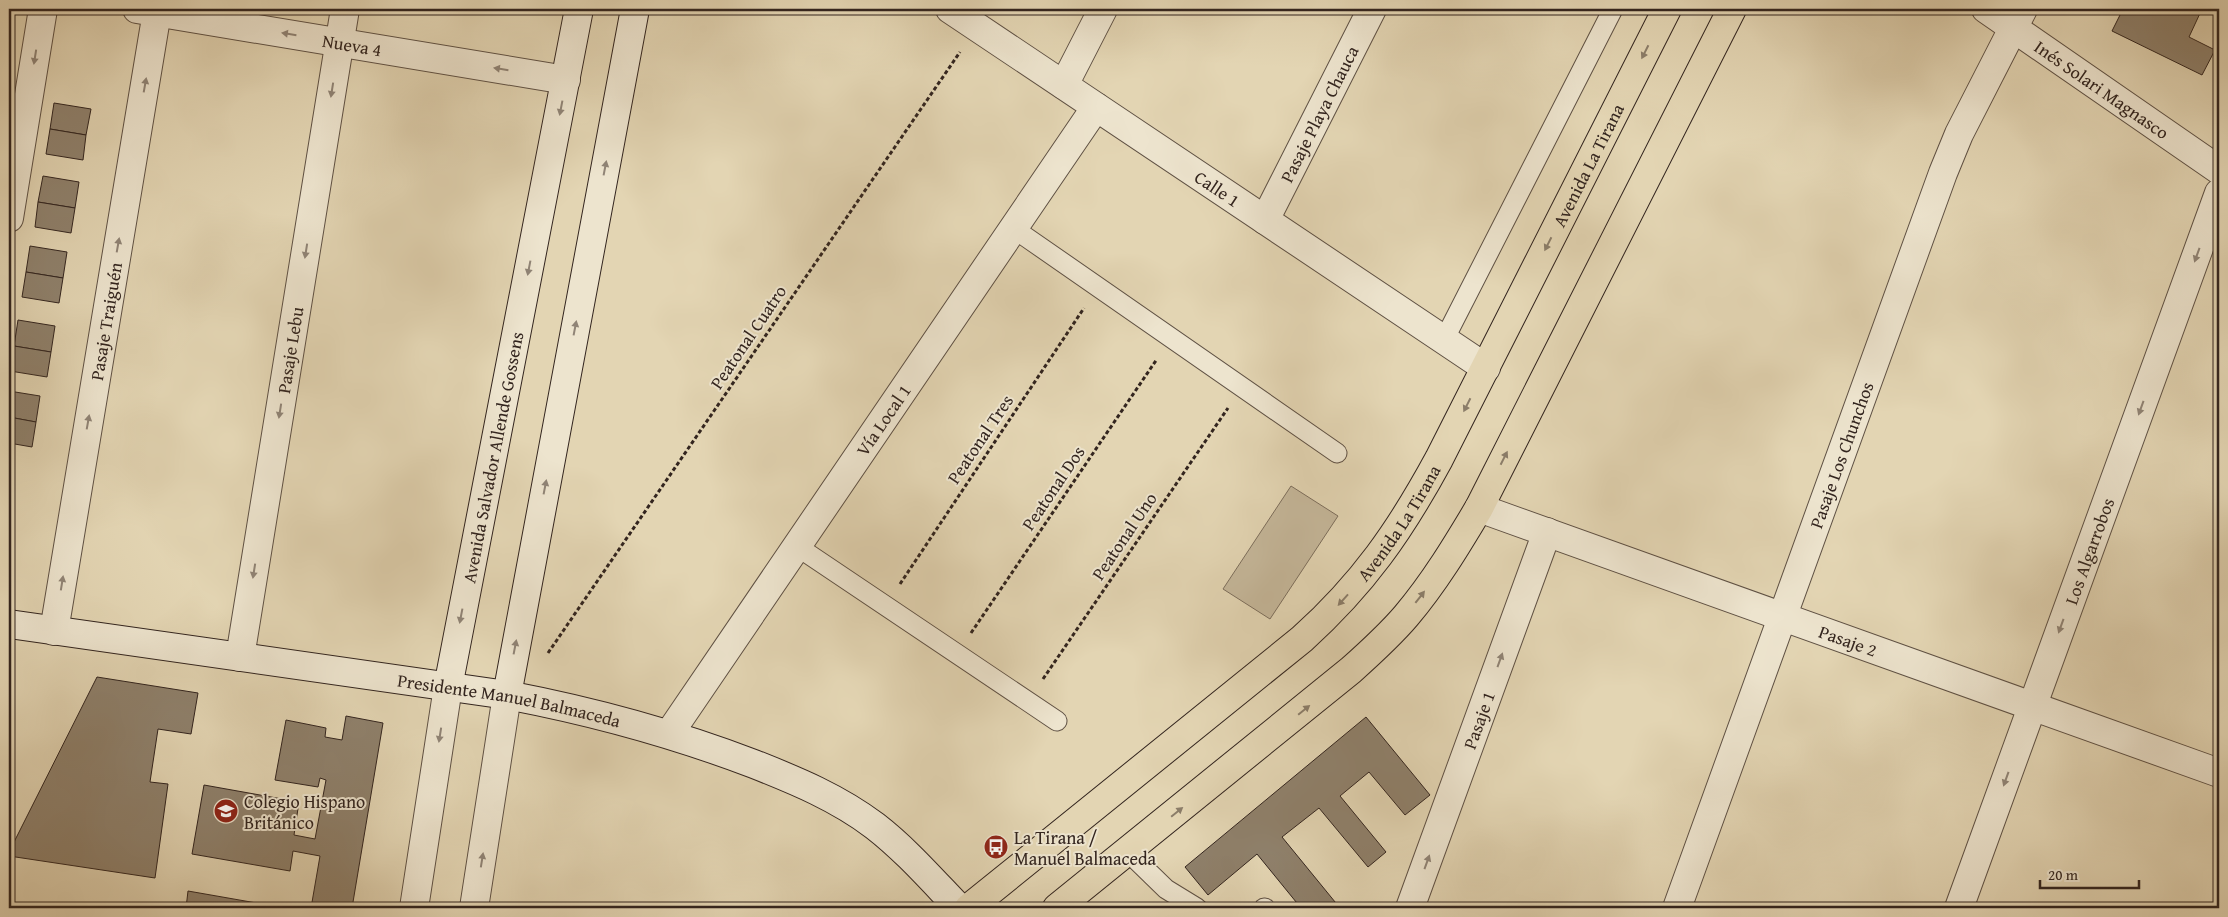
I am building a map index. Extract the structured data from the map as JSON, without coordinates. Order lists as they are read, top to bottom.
{
  "streets": {
    "highway": ["Avenida La Tirana"],
    "street": [
      "Nueva 4",
      "Inés Solari Magnasco",
      "Pasaje Playa Chauca",
      "Calle 1",
      "Pasaje Traiguén",
      "Pasaje Lebu",
      "Vía Local 1",
      "Pasaje Los Chunchos",
      "Avenida Salvador Allende Gossens",
      "Los Algarrobos",
      "Pasaje 2",
      "Presidente Manuel Balmaceda",
      "Pasaje 1"
    ],
    "path": [
      "Peatonal Cuatro",
      "Peatonal Tres",
      "Peatonal Dos",
      "Peatonal Uno"
    ]
  },
  "crossings": [
    ["Nueva 4", "Pasaje Traiguén"],
    ["Nueva 4", "Pasaje Lebu"],
    ["Nueva 4", "Avenida Salvador Allende Gossens"],
    ["Inés Solari Magnasco", "Pasaje Los Chunchos"],
    ["Pasaje Playa Chauca", "Calle 1"],
    ["Avenida La Tirana", "Calle 1"],
    ["Calle 1", "Peatonal Cuatro"],
    ["Calle 1", "Vía Local 1"],
    ["Pasaje Traiguén", "Presidente Manuel Balmaceda"],
    ["Pasaje Lebu", "Presidente Manuel Balmaceda"],
    ["Vía Local 1", "Presidente Manuel Balmaceda"],
    ["Pasaje Los Chunchos", "Pasaje 2"],
    ["Avenida Salvador Allende Gossens", "Presidente Manuel Balmaceda"],
    ["Los Algarrobos", "Pasaje 2"],
    ["Pasaje 2", "Pasaje 1"]
  ],
  "one_way": [
    "Nueva 4",
    "Pasaje Lebu",
    "Los Algarrobos",
    "Pasaje 1"
  ],
  "places": {
    "school or university": ["Colegio Hispano Británico"],
    "bus stop": ["La Tirana / Manuel Balmaceda"]
  },
  "scale_bar": "20 m"
}
